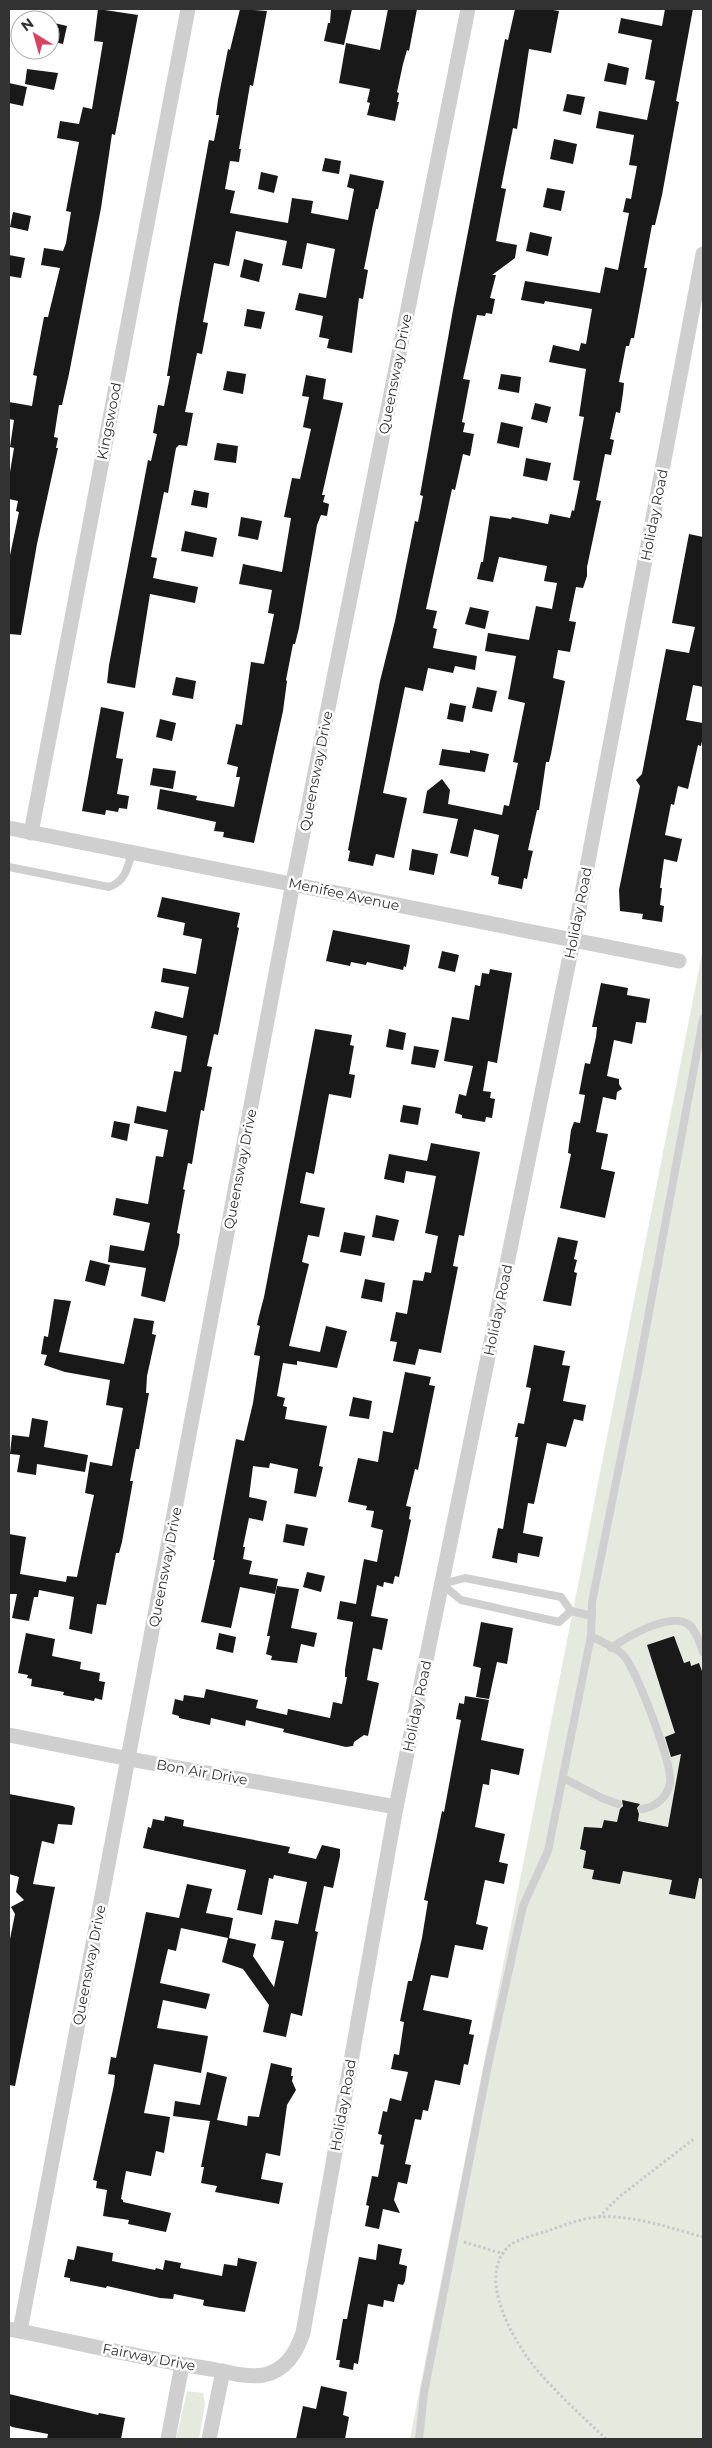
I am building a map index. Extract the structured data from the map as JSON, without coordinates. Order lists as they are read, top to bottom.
{
  "streets": {
    "street": [
      "Queensway Drive",
      "Kingswood",
      "Holiday Road",
      "Menifee Avenue",
      "Bon Air Drive",
      "Fairway Drive"
    ]
  },
  "crossings": [
    ["Queensway Drive", "Menifee Avenue"],
    ["Queensway Drive", "Bon Air Drive"],
    ["Queensway Drive", "Fairway Drive"],
    ["Kingswood", "Menifee Avenue"],
    ["Holiday Road", "Menifee Avenue"],
    ["Holiday Road", "Bon Air Drive"],
    ["Holiday Road", "Fairway Drive"]
  ],
  "north": "top left"
}
